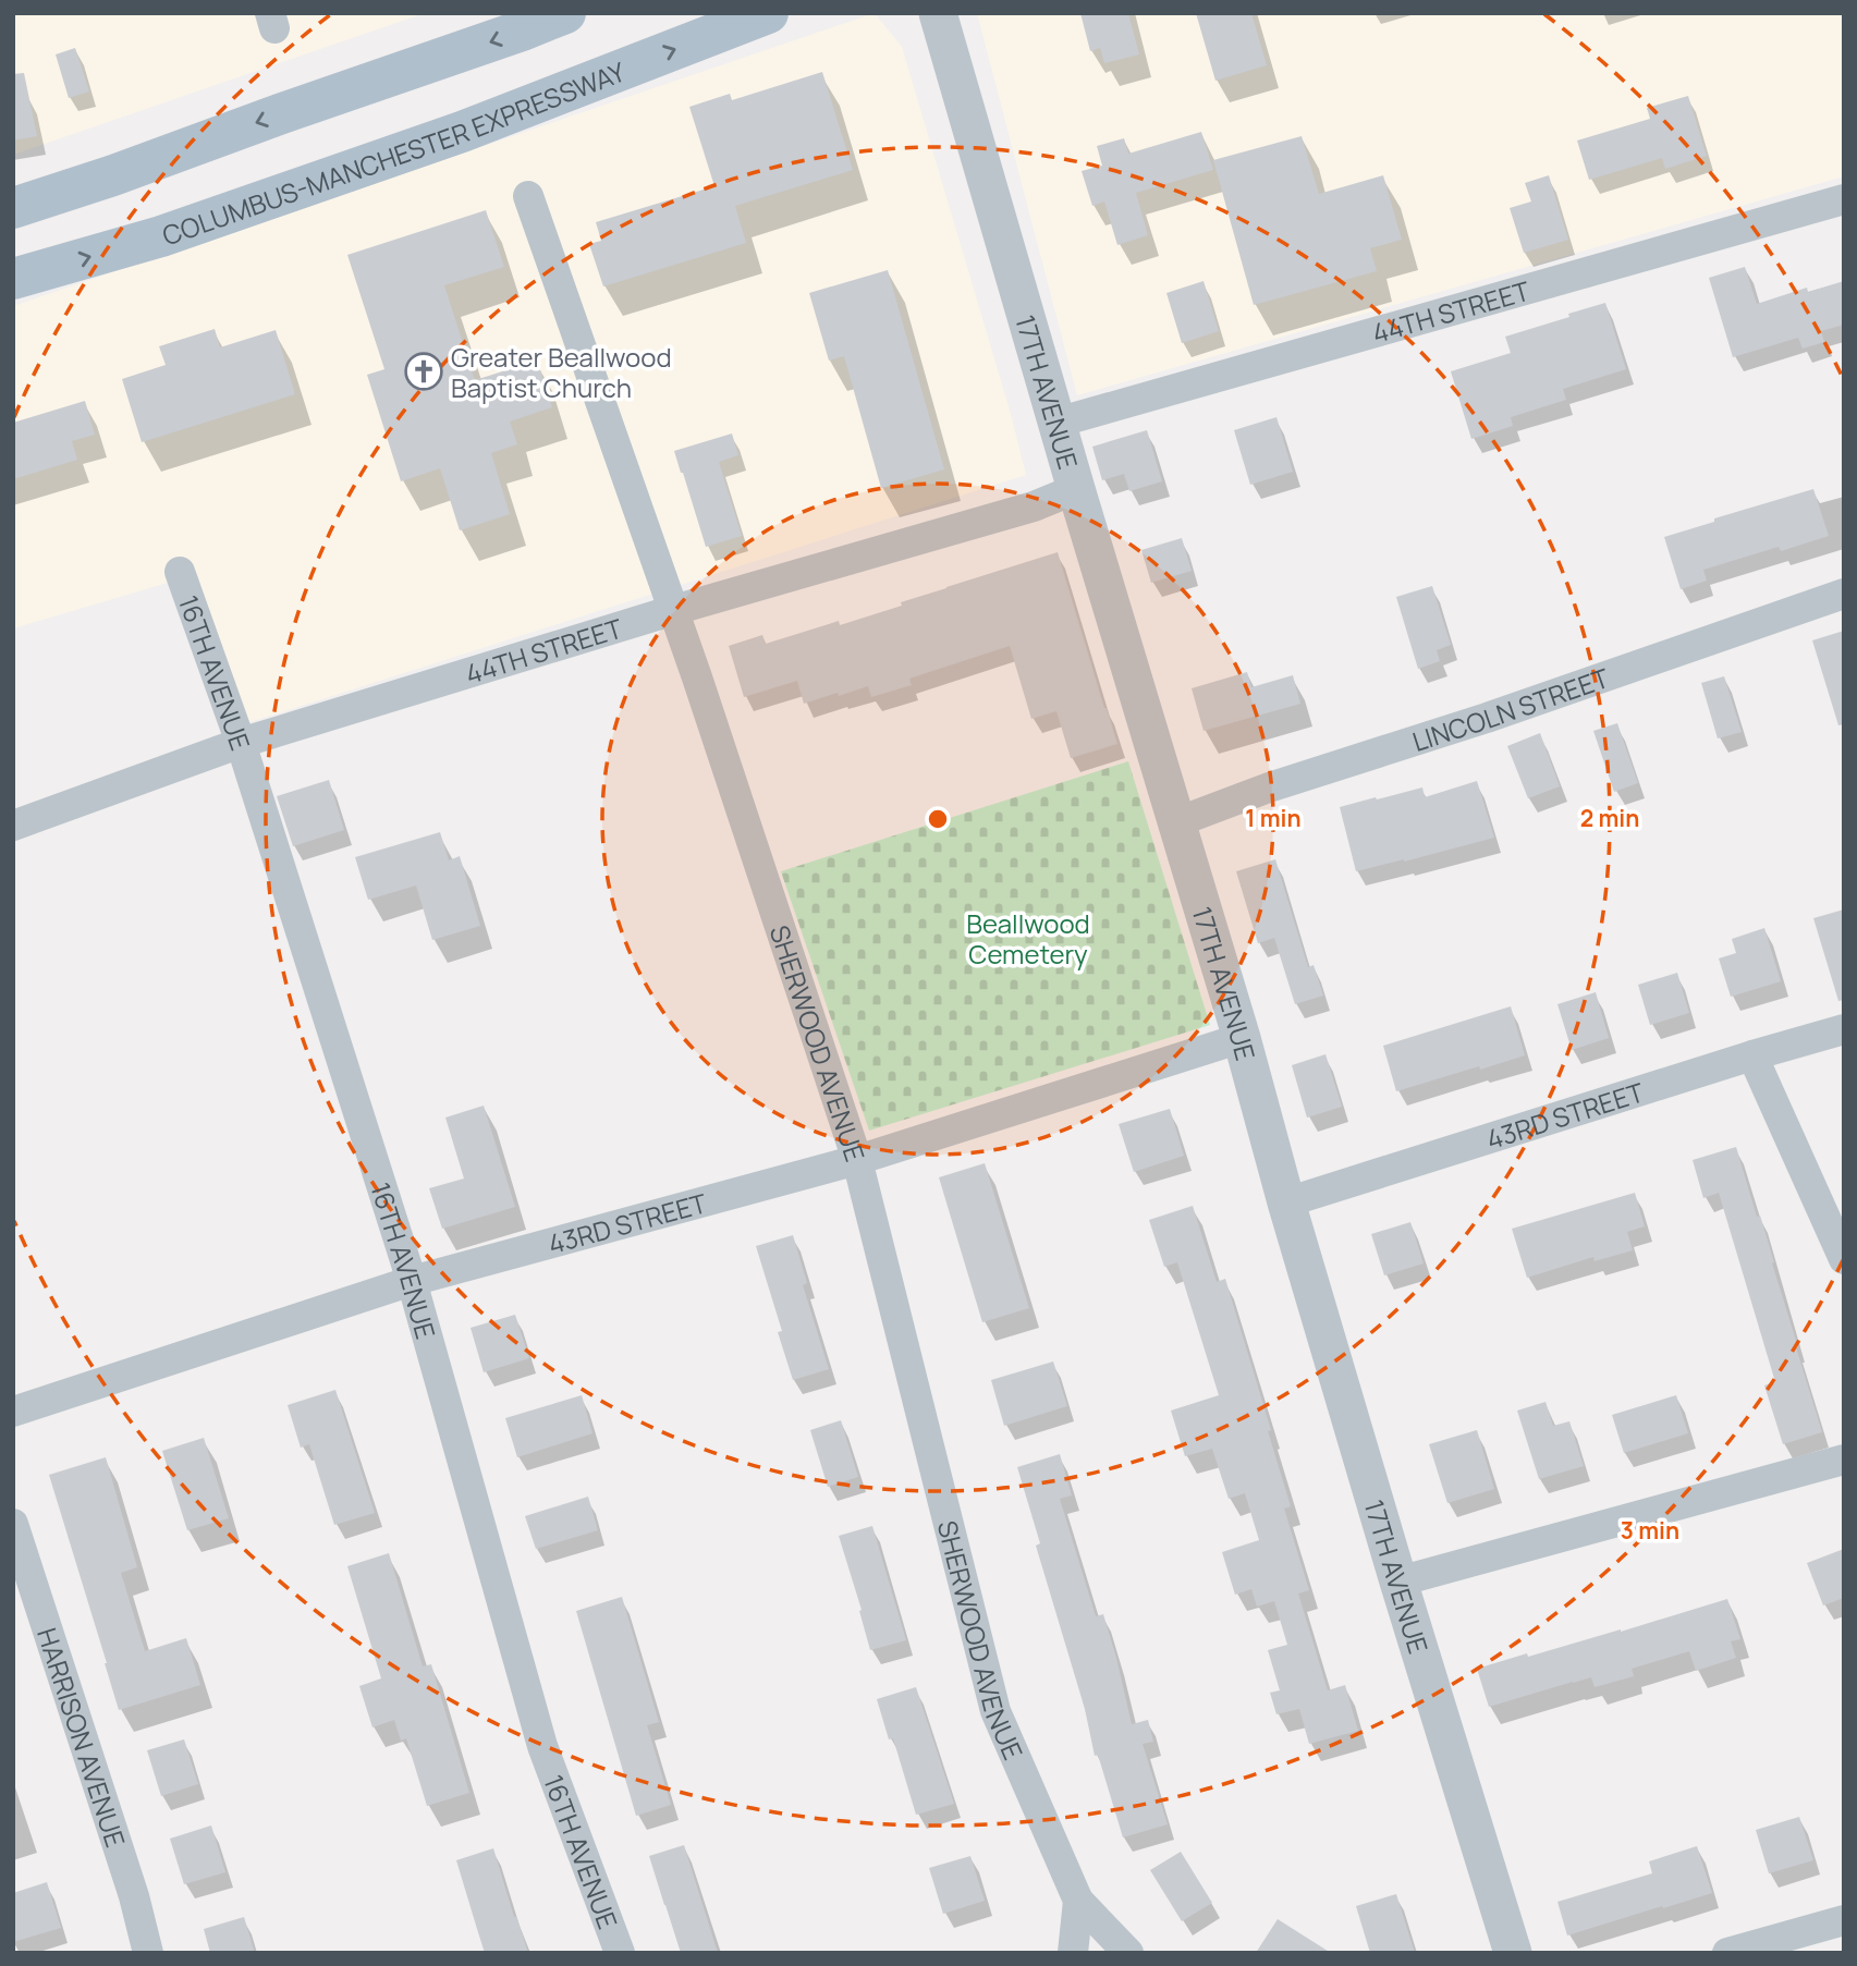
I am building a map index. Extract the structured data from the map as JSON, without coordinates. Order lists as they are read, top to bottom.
{
  "streets": {
    "main road": ["COLUMBUS-MANCHESTER EXPRESSWAY"],
    "street": [
      "44TH STREET",
      "17TH AVENUE",
      "16TH AVENUE",
      "LINCOLN STREET",
      "SHERWOOD AVENUE",
      "43RD STREET",
      "HARRISON AVENUE"
    ]
  },
  "crossings": [
    ["44TH STREET", "17TH AVENUE"],
    ["44TH STREET", "16TH AVENUE"],
    ["44TH STREET", "SHERWOOD AVENUE"],
    ["17TH AVENUE", "LINCOLN STREET"],
    ["17TH AVENUE", "43RD STREET"],
    ["16TH AVENUE", "43RD STREET"],
    ["SHERWOOD AVENUE", "43RD STREET"]
  ],
  "parks": ["Beallwood Cemetery"],
  "places": {
    "church": ["Greater Beallwood Baptist Church"]
  },
  "rings": ["1 min", "2 min", "3 min"]
}
